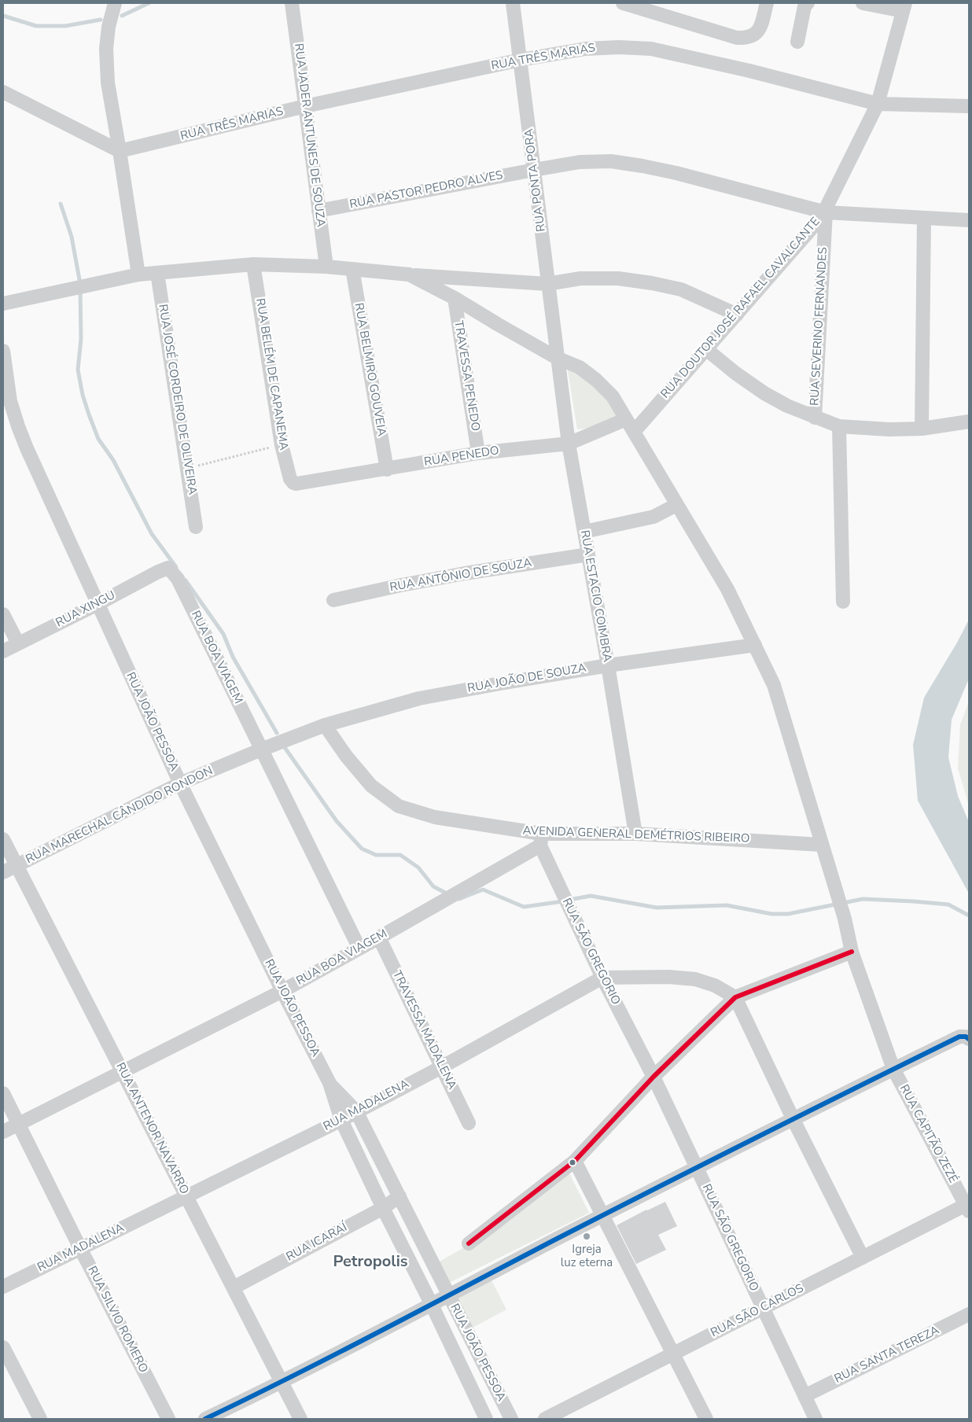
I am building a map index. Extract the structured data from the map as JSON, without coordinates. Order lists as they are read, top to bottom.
{
  "streets": {
    "street": [
      "RUA TRÊS MARIAS",
      "RUA JADER ANTUNES DE SOUZA",
      "RUA PONTA PORA",
      "RUA PASTOR PEDRO ALVES",
      "RUA DOUTOR JOSÉ RAFAEL CAVALCANTE",
      "RUA SEVERINO FERNANDES",
      "RUA BELMIRO GOUVEIA",
      "RUA BELÉM DE CAPANEMA",
      "TRAVESSA PENEDO",
      "RUA JOSÉ CORDEIRO DE OLIVEIRA",
      "RUA PENEDO",
      "RUA ANTÔNIO DE SOUZA",
      "RUA ESTACIO COIMBRA",
      "RUA XINGU",
      "RUA BOA VIAGEM",
      "RUA JOÃO DE SOUZA",
      "RUA JOÃO PESSOA",
      "RUA MARECHAL CÂNDIDO RONDON",
      "AVENIDA GENERAL DEMÉTRIOS RIBEIRO",
      "RUA SÃO GREGORIO",
      "TRAVESSA MADALENA",
      "RUA MADALENA",
      "RUA ANTENOR NAVARRO",
      "RUA CAPITÃO ZEZÉ",
      "RUA ICARAÍ",
      "RUA SÃO CARLOS",
      "RUA SILVIO ROMERO",
      "RUA SANTA TEREZA"
    ]
  },
  "crossings": [
    ["RUA TRÊS MARIAS", "RUA JADER ANTUNES DE SOUZA"],
    ["RUA TRÊS MARIAS", "RUA PONTA PORA"],
    ["RUA TRÊS MARIAS", "RUA DOUTOR JOSÉ RAFAEL CAVALCANTE"],
    ["RUA JADER ANTUNES DE SOUZA", "RUA PASTOR PEDRO ALVES"],
    ["RUA PONTA PORA", "RUA PASTOR PEDRO ALVES"],
    ["RUA PONTA PORA", "RUA ESTACIO COIMBRA"],
    ["RUA PONTA PORA", "RUA CAPITÃO ZEZÉ"],
    ["RUA PASTOR PEDRO ALVES", "RUA DOUTOR JOSÉ RAFAEL CAVALCANTE"],
    ["RUA PASTOR PEDRO ALVES", "RUA SEVERINO FERNANDES"],
    ["RUA DOUTOR JOSÉ RAFAEL CAVALCANTE", "RUA SEVERINO FERNANDES"],
    ["RUA DOUTOR JOSÉ RAFAEL CAVALCANTE", "RUA CAPITÃO ZEZÉ"],
    ["RUA BELMIRO GOUVEIA", "RUA PENEDO"],
    ["RUA BELÉM DE CAPANEMA", "RUA PENEDO"],
    ["TRAVESSA PENEDO", "RUA PENEDO"],
    ["TRAVESSA PENEDO", "RUA CAPITÃO ZEZÉ"],
    ["RUA PENEDO", "RUA ESTACIO COIMBRA"],
    ["RUA PENEDO", "RUA CAPITÃO ZEZÉ"],
    ["RUA ANTÔNIO DE SOUZA", "RUA ESTACIO COIMBRA"],
    ["RUA ESTACIO COIMBRA", "RUA JOÃO DE SOUZA"],
    ["RUA ESTACIO COIMBRA", "AVENIDA GENERAL DEMÉTRIOS RIBEIRO"],
    ["RUA ESTACIO COIMBRA", "RUA CAPITÃO ZEZÉ"],
    ["RUA XINGU", "RUA BOA VIAGEM"],
    ["RUA XINGU", "RUA JOÃO PESSOA"],
    ["RUA BOA VIAGEM", "RUA JOÃO PESSOA"],
    ["RUA BOA VIAGEM", "RUA MARECHAL CÂNDIDO RONDON"],
    ["RUA BOA VIAGEM", "AVENIDA GENERAL DEMÉTRIOS RIBEIRO"],
    ["RUA BOA VIAGEM", "RUA SÃO GREGORIO"],
    ["RUA BOA VIAGEM", "TRAVESSA MADALENA"],
    ["RUA BOA VIAGEM", "RUA ANTENOR NAVARRO"],
    ["RUA BOA VIAGEM", "RUA SILVIO ROMERO"],
    ["RUA JOÃO DE SOUZA", "RUA MARECHAL CÂNDIDO RONDON"],
    ["RUA JOÃO DE SOUZA", "AVENIDA GENERAL DEMÉTRIOS RIBEIRO"],
    ["RUA JOÃO DE SOUZA", "RUA CAPITÃO ZEZÉ"],
    ["RUA JOÃO PESSOA", "RUA MARECHAL CÂNDIDO RONDON"],
    ["RUA JOÃO PESSOA", "RUA MADALENA"],
    ["RUA JOÃO PESSOA", "RUA ICARAÍ"],
    ["RUA MARECHAL CÂNDIDO RONDON", "AVENIDA GENERAL DEMÉTRIOS RIBEIRO"],
    ["RUA MARECHAL CÂNDIDO RONDON", "RUA ANTENOR NAVARRO"],
    ["AVENIDA GENERAL DEMÉTRIOS RIBEIRO", "RUA SÃO GREGORIO"],
    ["AVENIDA GENERAL DEMÉTRIOS RIBEIRO", "RUA CAPITÃO ZEZÉ"],
    ["RUA SÃO GREGORIO", "RUA MADALENA"],
    ["RUA SÃO GREGORIO", "RUA SÃO CARLOS"],
    ["RUA SÃO GREGORIO", "RUA SANTA TEREZA"],
    ["TRAVESSA MADALENA", "RUA MADALENA"],
    ["RUA MADALENA", "RUA ANTENOR NAVARRO"],
    ["RUA MADALENA", "RUA SILVIO ROMERO"],
    ["RUA ANTENOR NAVARRO", "RUA ICARAÍ"],
    ["RUA CAPITÃO ZEZÉ", "RUA SÃO CARLOS"]
  ],
  "districts": ["Petropolis"],
  "places": ["Igreja luz eterna"]
}
